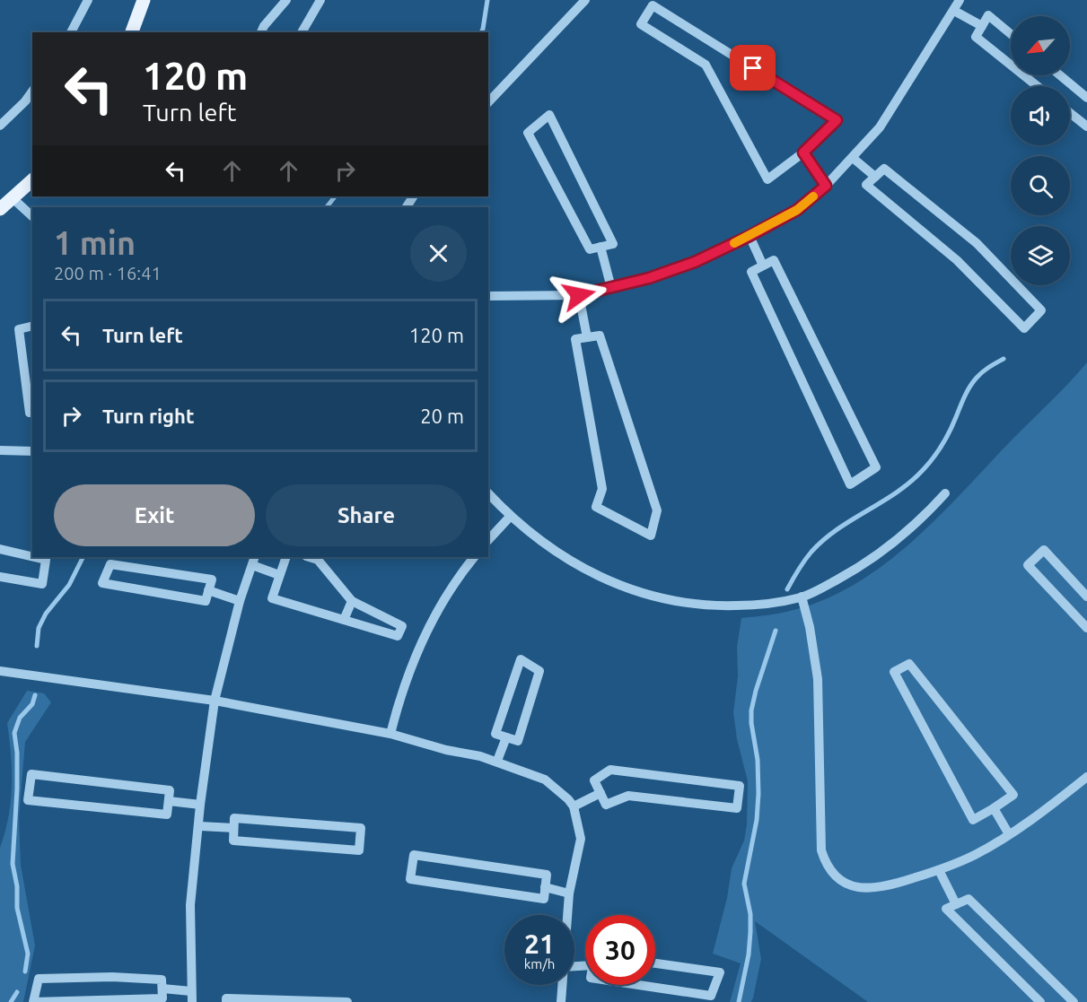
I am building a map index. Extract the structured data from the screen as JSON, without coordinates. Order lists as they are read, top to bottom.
{
  "north": "bottom left",
  "page": {
    "turn": ["120 m", "Turn left"],
    "heading": ["1 min", "200 m · 16:41"],
    "list": [
      {
        "name": "Turn left",
        "value": "120 m"
      },
      {
        "name": "Turn right",
        "value": "20 m"
      }
    ],
    "buttons": ["Exit", "Share"],
    "speed": "21 km/h",
    "limit": "30"
  }
}
